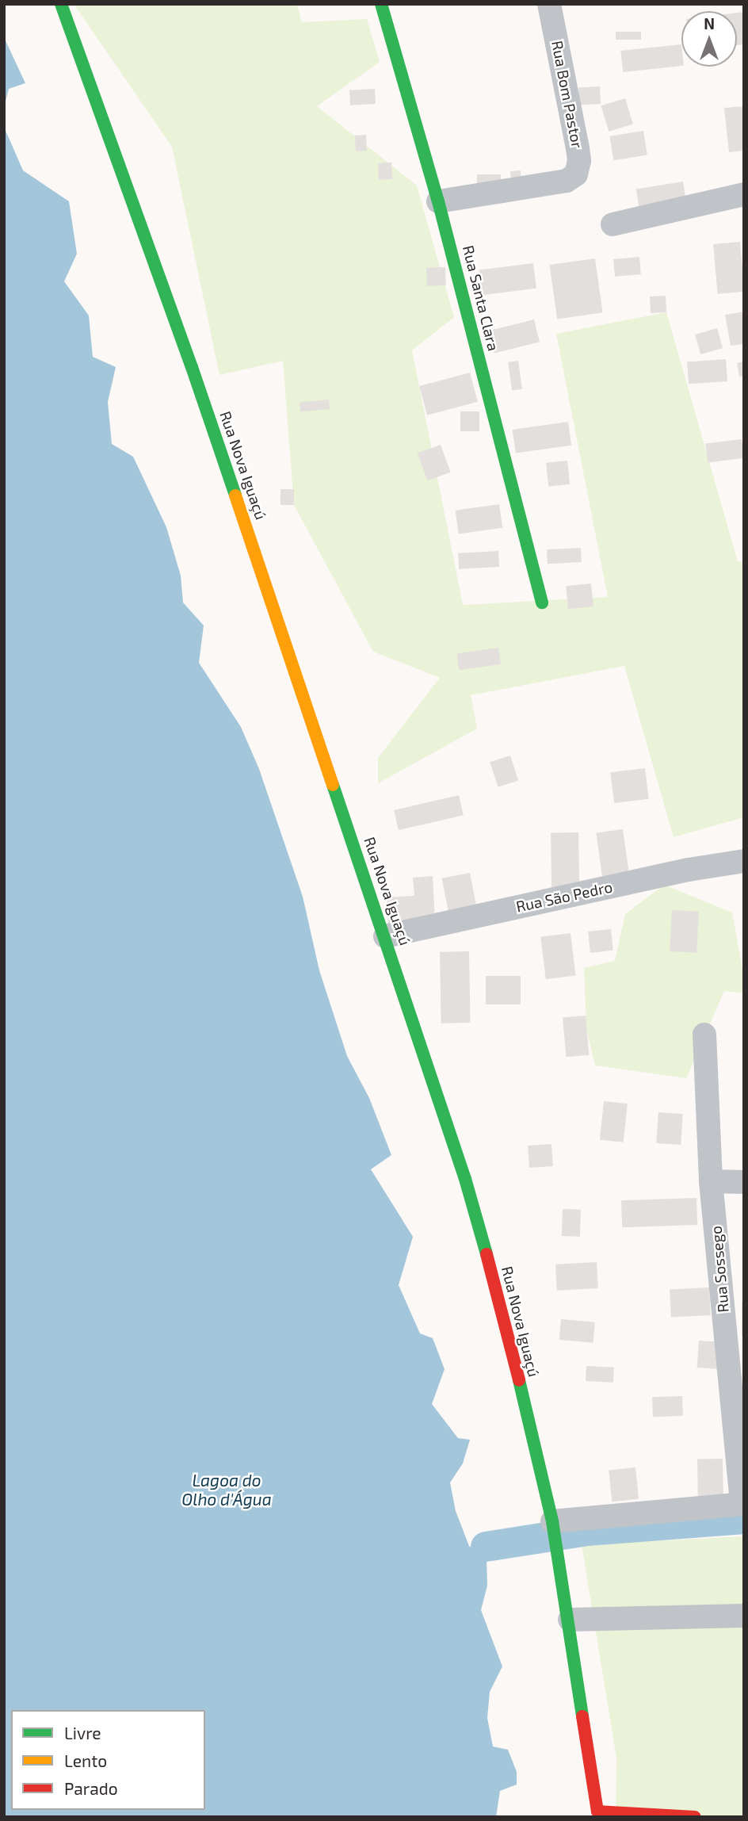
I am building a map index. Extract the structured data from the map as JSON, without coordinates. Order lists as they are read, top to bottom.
{
  "streets": {
    "street": [
      "Rua Bom Pastor",
      "Rua Santa Clara",
      "Rua Nova Iguaçú",
      "Rua São Pedro",
      "Rua Sossego"
    ]
  },
  "crossings": [
    ["Rua Bom Pastor", "Rua Santa Clara"],
    ["Rua Nova Iguaçú", "Rua São Pedro"]
  ],
  "water": ["Lagoa do Olho d'Água"],
  "legend": ["Livre", "Lento", "Parado"],
  "north": "top"
}
